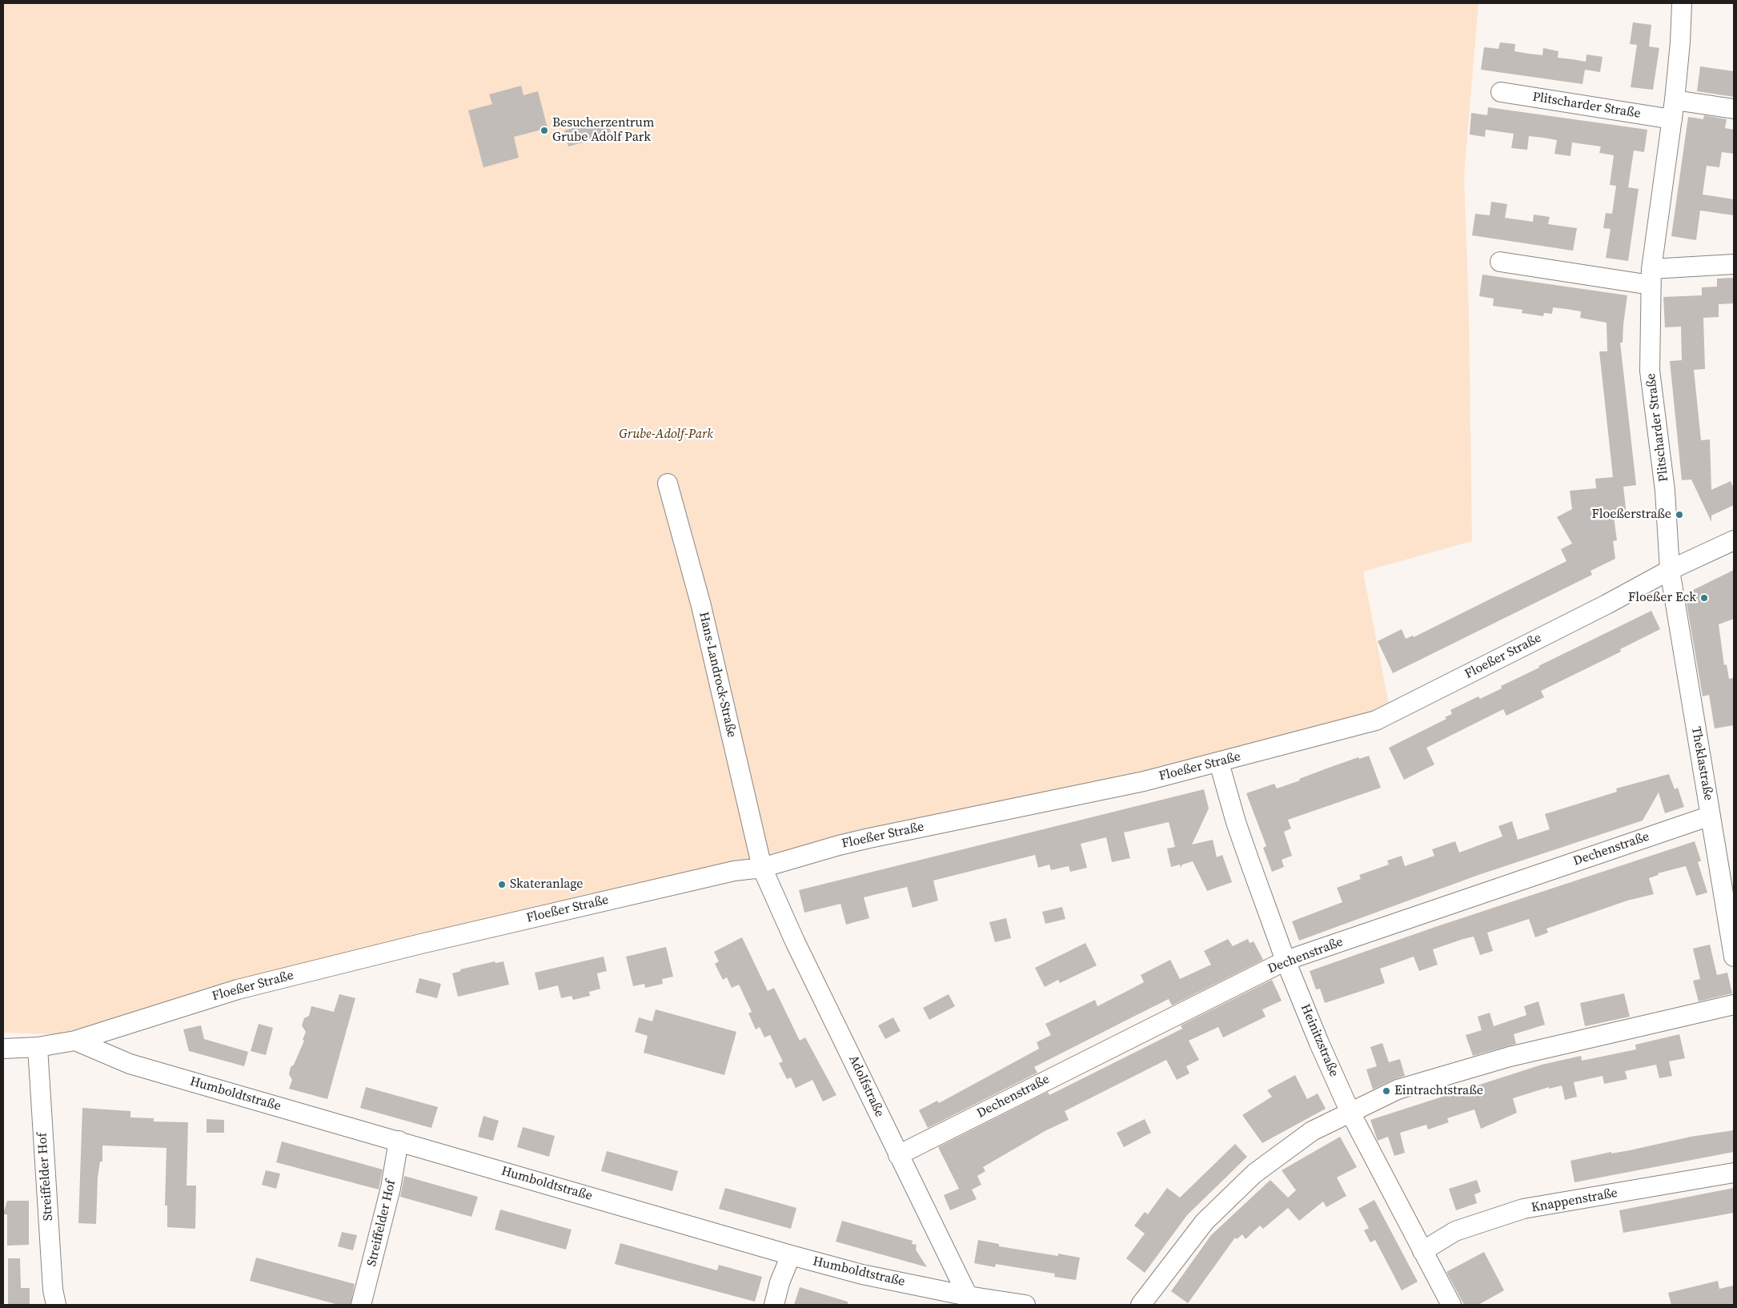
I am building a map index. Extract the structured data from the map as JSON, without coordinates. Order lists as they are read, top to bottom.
{
  "streets": {
    "street": [
      "Plitscharder Straße",
      "Floeßer Straße",
      "Hans-Landrock-Straße",
      "Theklastraße",
      "Dechenstraße",
      "Heinitzstraße",
      "Adolfstraße",
      "Humboldtstraße",
      "Streiffelder Hof",
      "Knappenstraße"
    ]
  },
  "crossings": [
    ["Plitscharder Straße", "Floeßer Straße"],
    ["Plitscharder Straße", "Theklastraße"],
    ["Floeßer Straße", "Hans-Landrock-Straße"],
    ["Floeßer Straße", "Theklastraße"],
    ["Floeßer Straße", "Heinitzstraße"],
    ["Floeßer Straße", "Adolfstraße"],
    ["Floeßer Straße", "Humboldtstraße"],
    ["Floeßer Straße", "Streiffelder Hof"],
    ["Hans-Landrock-Straße", "Adolfstraße"],
    ["Theklastraße", "Dechenstraße"],
    ["Dechenstraße", "Heinitzstraße"],
    ["Dechenstraße", "Adolfstraße"],
    ["Heinitzstraße", "Knappenstraße"],
    ["Adolfstraße", "Humboldtstraße"],
    ["Humboldtstraße", "Streiffelder Hof"]
  ],
  "parks": ["Grube-Adolf-Park"],
  "places": [
    "Besucherzentrum Grube Adolf Park",
    "Floeßerstraße",
    "Floeßer Eck",
    "Skateranlage",
    "Eintrachtstraße"
  ]
}
